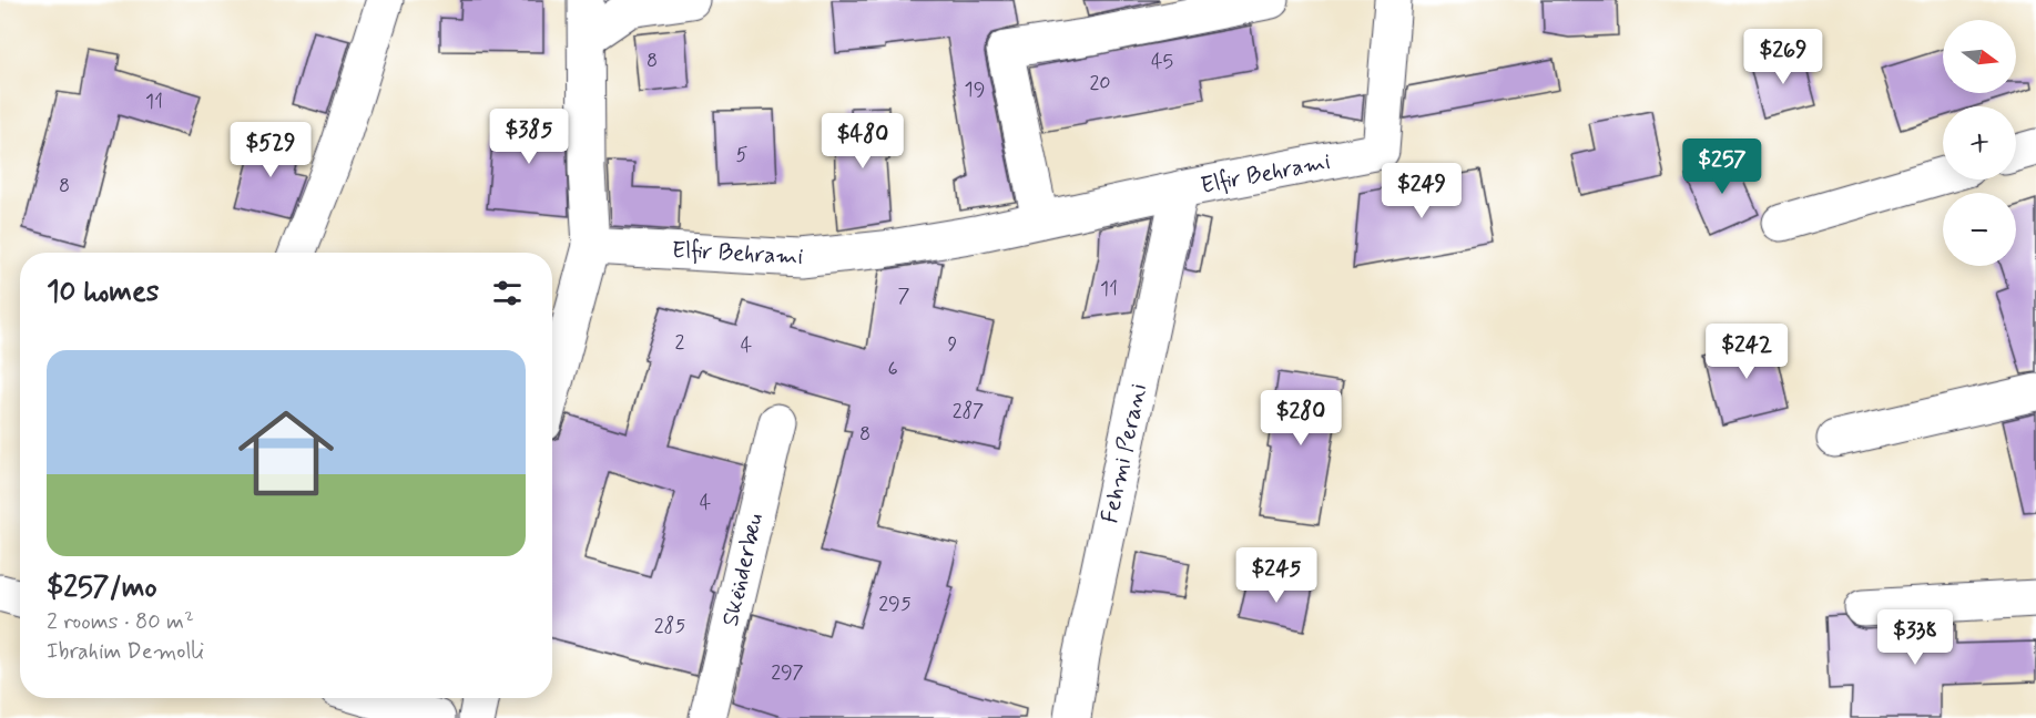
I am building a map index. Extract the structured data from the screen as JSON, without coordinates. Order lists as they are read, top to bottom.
{
  "streets": {
    "street": ["Elfir Behrami", "Fehmi Perani", "Skënderbeu"]
  },
  "crossings": [
    ["Elfir Behrami", "Fehmi Perani"]
  ],
  "house_numbers": [
    "8",
    "45",
    "20",
    "19",
    "11",
    "5",
    "8",
    "11",
    "7",
    "2",
    "9",
    "4",
    "6",
    "287",
    "8",
    "4",
    "295",
    "285",
    "297"
  ],
  "north": "right",
  "page": {
    "map_buttons": ["+", "−"],
    "price": [
      "$269",
      "$385",
      "$480",
      "$529",
      "$257",
      "$249",
      "$242",
      "$280",
      "$245",
      "$338"
    ],
    "heading": "10 homes",
    "list": [
      {
        "name": "$257/mo",
        "note": "2 rooms · 80 m² · Ibrahim Demolli"
      }
    ]
  }
}
